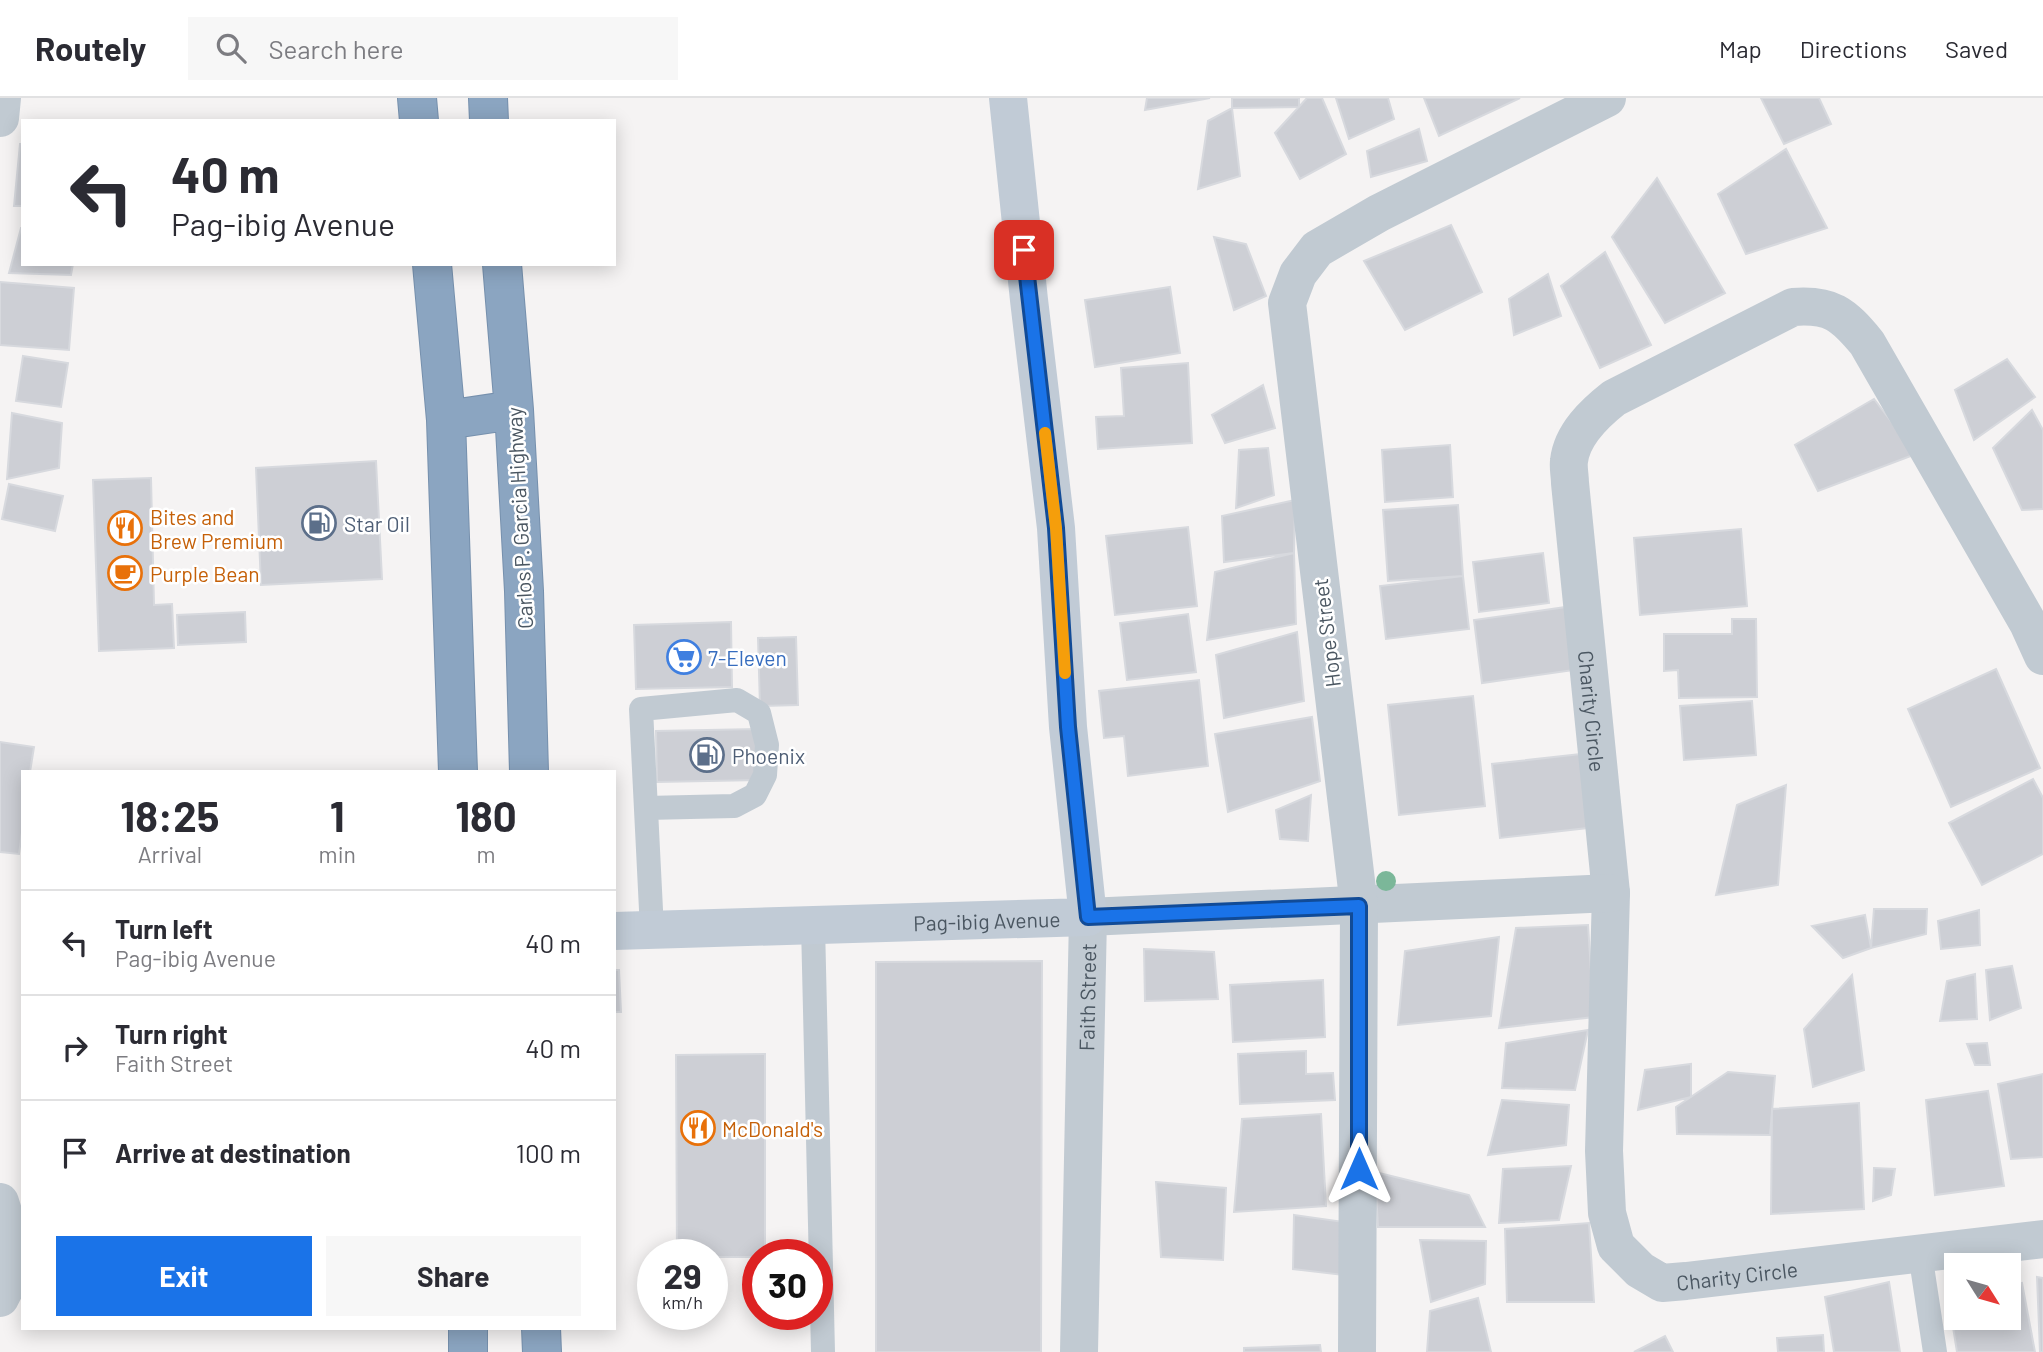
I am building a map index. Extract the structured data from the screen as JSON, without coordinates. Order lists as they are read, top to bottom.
{
  "streets": {
    "highway": ["Carlos P. Garcia Highway"],
    "street": [
      "Hope Street",
      "Charity Circle",
      "Pag-ibig Avenue",
      "Faith Street"
    ]
  },
  "crossings": [
    ["Hope Street", "Pag-ibig Avenue"],
    ["Charity Circle", "Pag-ibig Avenue"],
    ["Pag-ibig Avenue", "Faith Street"]
  ],
  "places": {
    "fuel station": ["Star Oil", "Phoenix"],
    "restaurant": ["Bites and Brew Premium", "McDonald's"],
    "cafe": ["Purple Bean"],
    "supermarket": ["7-Eleven"]
  },
  "north": "bottom right",
  "page": {
    "header": "Routely",
    "search": "Search here",
    "nav": ["Map", "Directions", "Saved"],
    "turn": ["40 m", "Pag-ibig Avenue"],
    "eta": [
      "18:25",
      "Arrival",
      "1",
      "min",
      "180",
      "m"
    ],
    "list": [
      {
        "name": "Turn left",
        "note": "Pag-ibig Avenue",
        "value": "40 m"
      },
      {
        "name": "Turn right",
        "note": "Faith Street",
        "value": "40 m"
      },
      {
        "name": "Arrive at destination",
        "value": "100 m"
      }
    ],
    "buttons": ["Exit", "Share"],
    "speed": "29 km/h",
    "limit": "30"
  }
}
